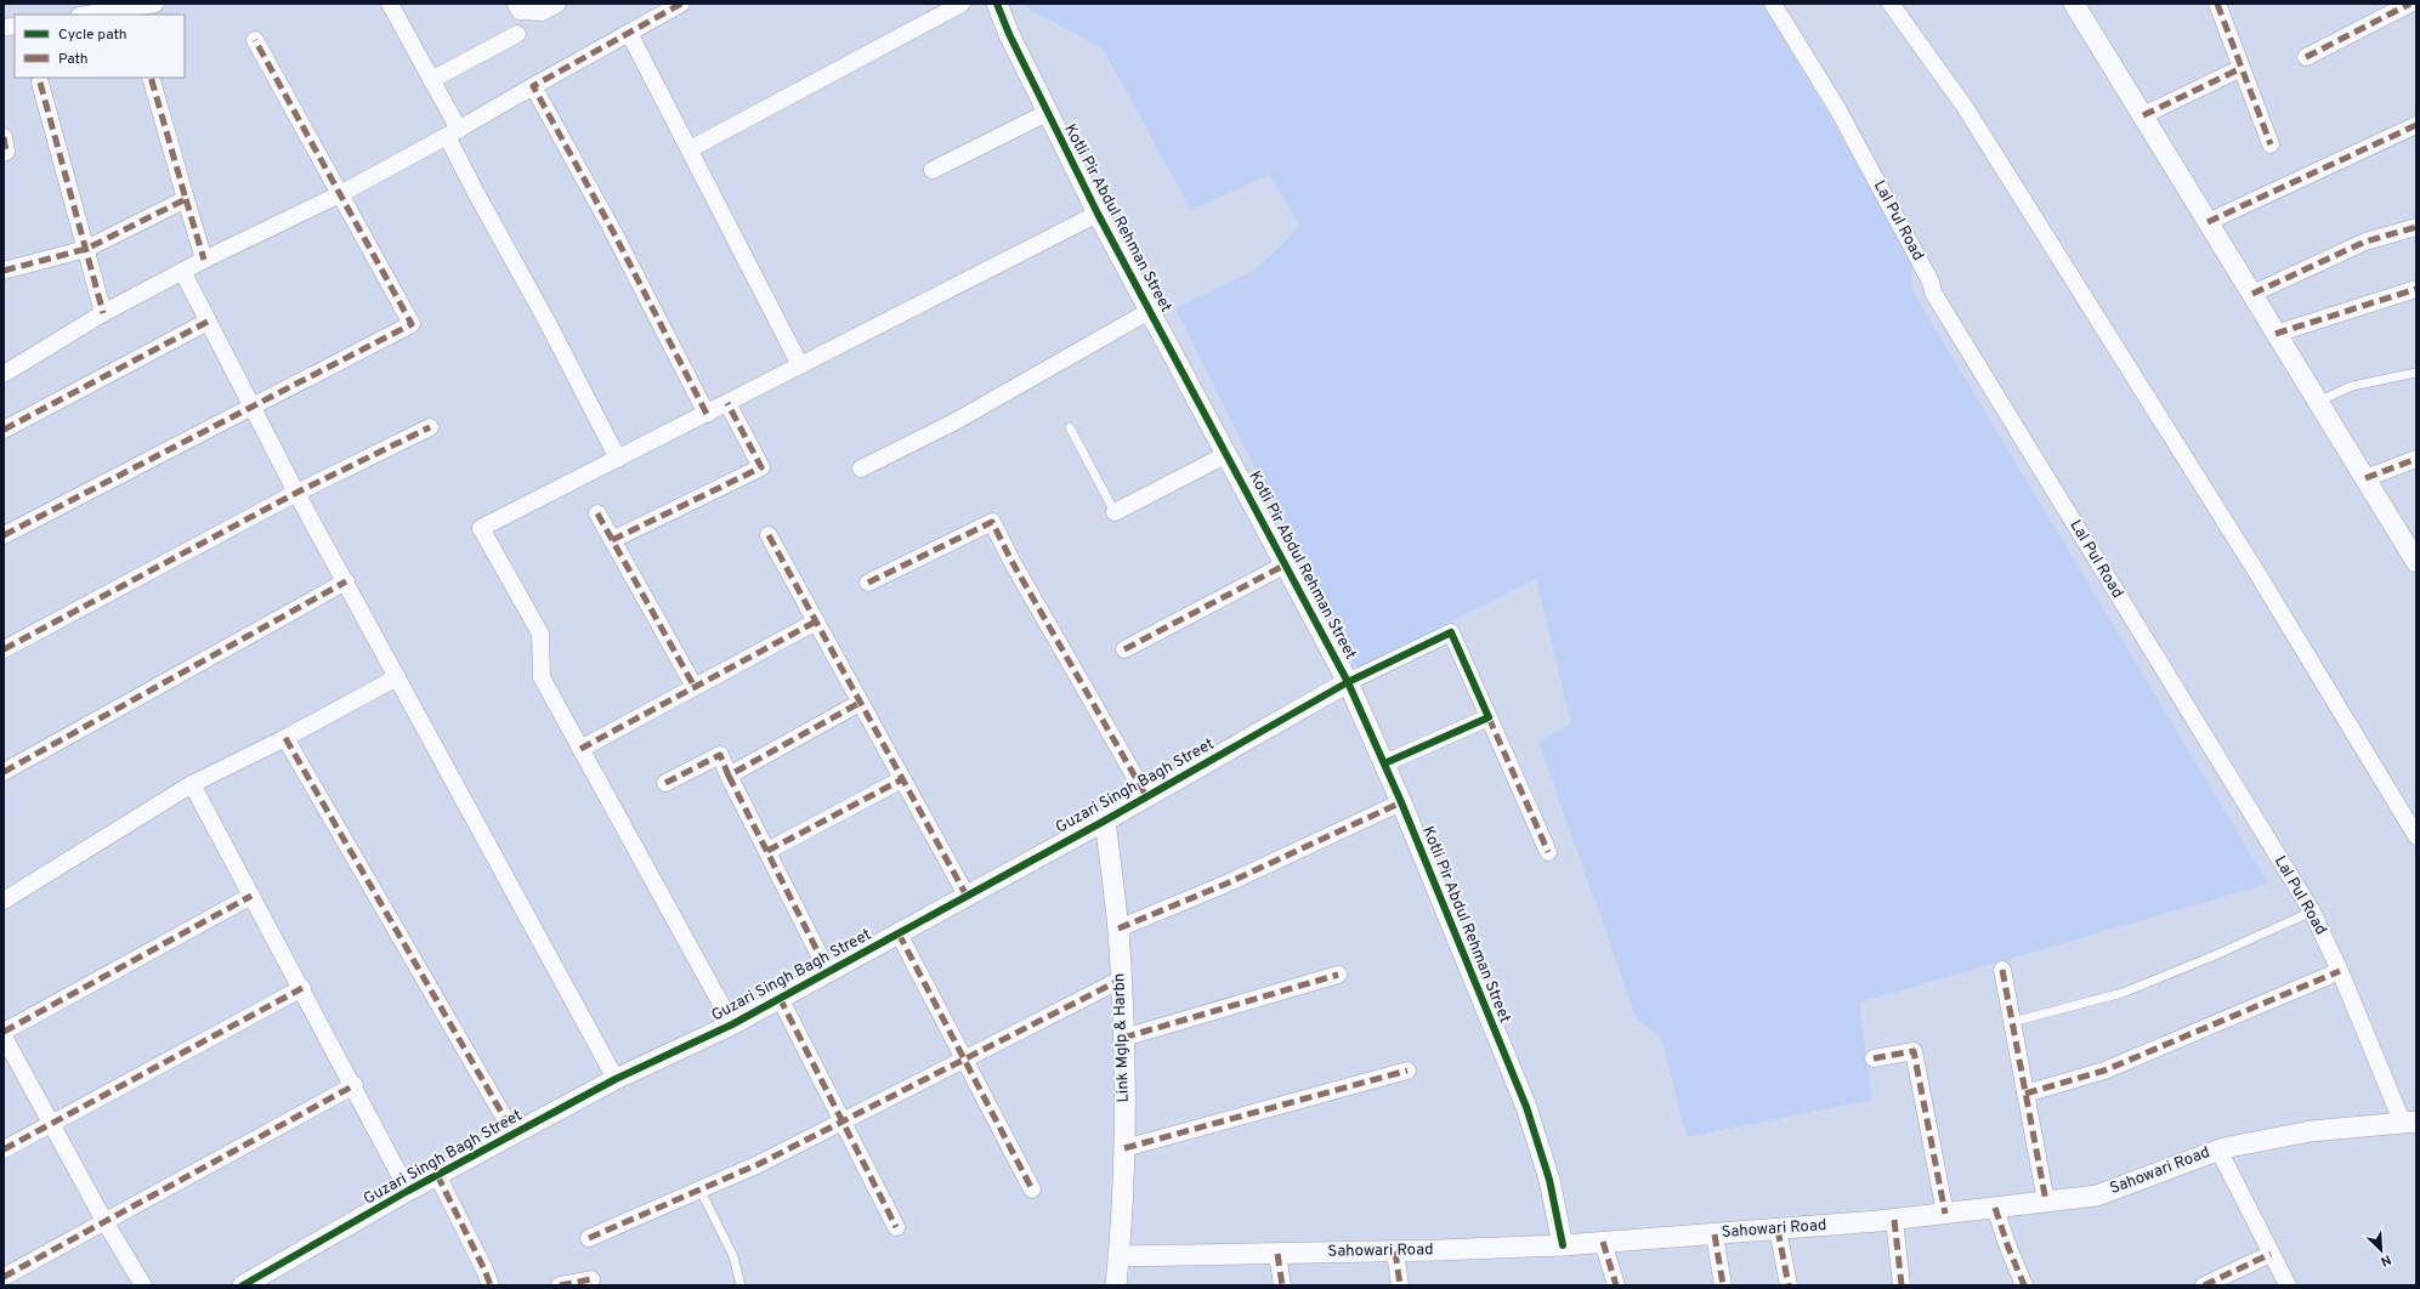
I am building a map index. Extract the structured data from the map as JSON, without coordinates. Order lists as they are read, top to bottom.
{
  "streets": {
    "street": [
      "Kotli Pir Abdul Rehman Street",
      "Lal Pul Road",
      "Guzari Singh Bagh Street",
      "Link Mglp & Harbn",
      "Sahowari Road"
    ]
  },
  "crossings": [
    ["Kotli Pir Abdul Rehman Street", "Guzari Singh Bagh Street"],
    ["Kotli Pir Abdul Rehman Street", "Sahowari Road"],
    ["Lal Pul Road", "Sahowari Road"],
    ["Guzari Singh Bagh Street", "Link Mglp & Harbn"],
    ["Link Mglp & Harbn", "Sahowari Road"]
  ],
  "legend": ["Cycle path", "Path"],
  "north": "bottom right"
}
